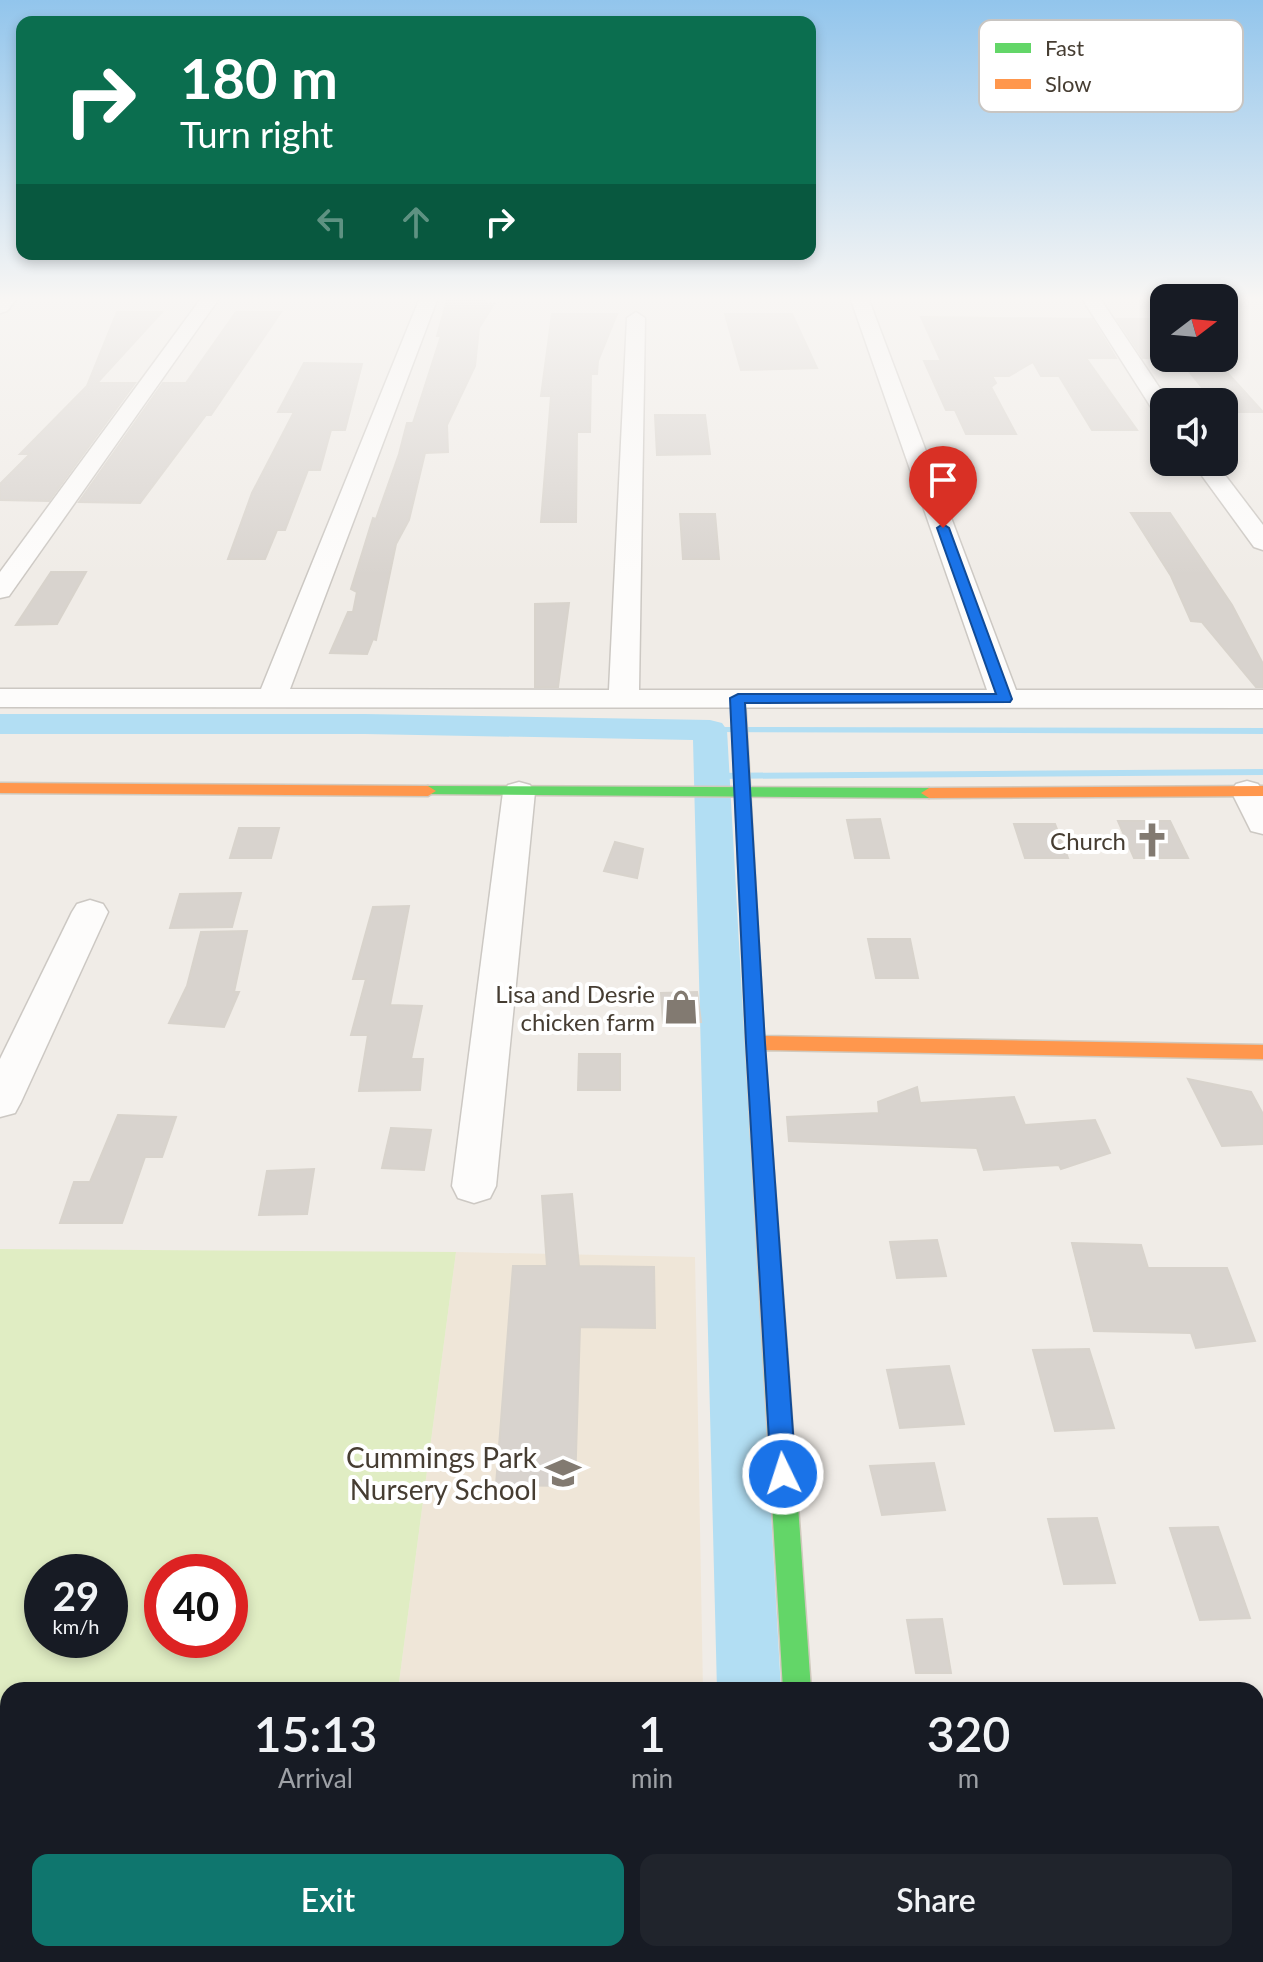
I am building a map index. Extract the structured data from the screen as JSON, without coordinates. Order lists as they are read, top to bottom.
{
  "places": {
    "church": ["Church"],
    "shop": ["Lisa and Desrie chicken farm"],
    "school or university": ["Cummings Park Nursery School"]
  },
  "legend": ["Fast", "Slow"],
  "north": "right",
  "page": {
    "turn": ["180 m", "Turn right"],
    "speed": "29 km/h",
    "limit": "40",
    "eta": [
      "15:13",
      "Arrival",
      "1",
      "min",
      "320",
      "m"
    ],
    "buttons": ["Exit", "Share"]
  }
}
